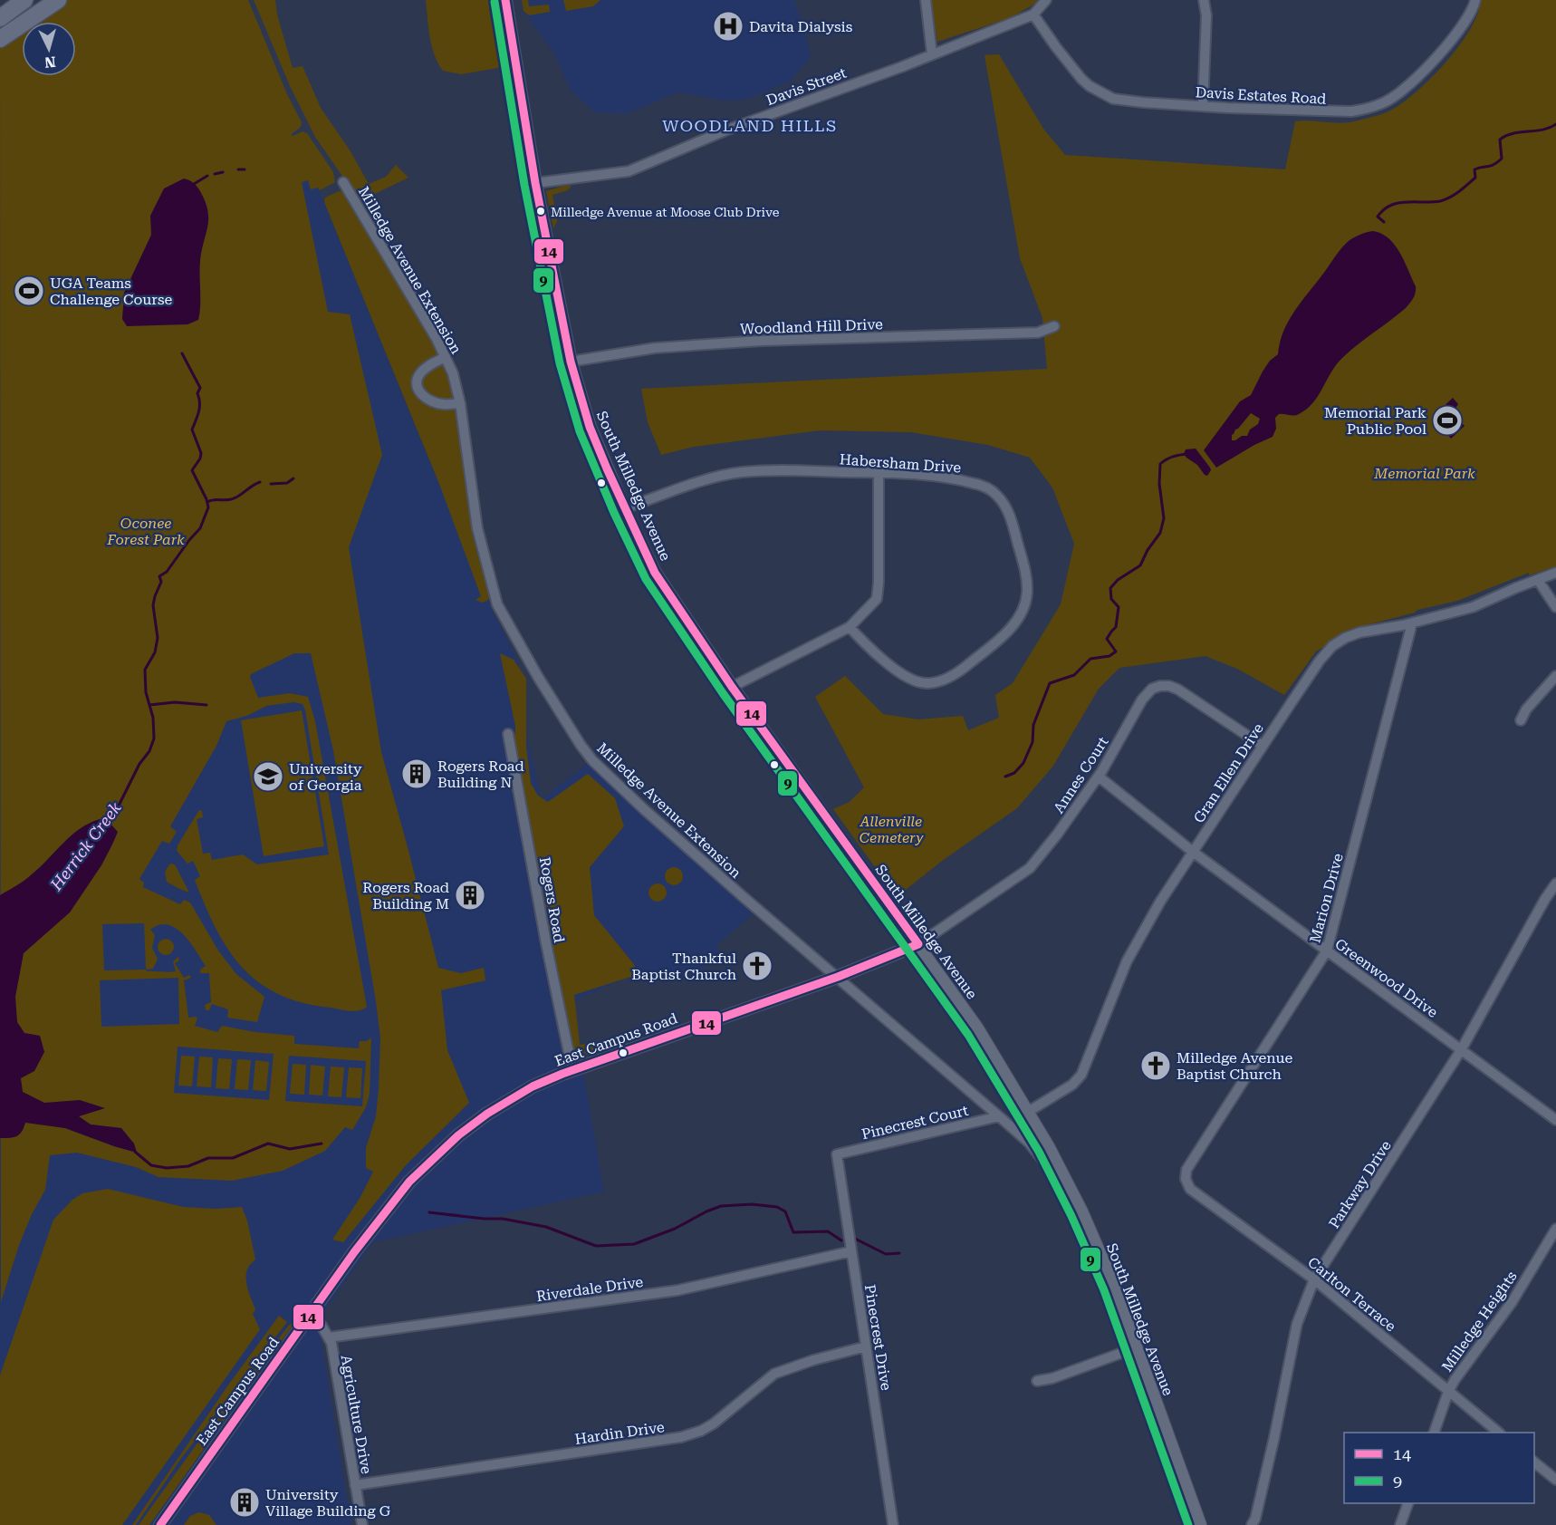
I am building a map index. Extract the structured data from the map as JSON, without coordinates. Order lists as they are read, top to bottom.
{
  "streets": {
    "main road": ["South Milledge Avenue", "East Campus Road"],
    "street": [
      "Davis Street",
      "Davis Estates Road",
      "Milledge Avenue Extension",
      "Woodland Hill Drive",
      "Habersham Drive",
      "Gran Ellen Drive",
      "Annes Court",
      "Marion Drive",
      "Rogers Road",
      "Greenwood Drive",
      "Pinecrest Court",
      "Parkway Drive",
      "Riverdale Drive",
      "Carlton Terrace",
      "Milledge Heights",
      "Pinecrest Drive",
      "Agriculture Drive",
      "Hardin Drive"
    ]
  },
  "crossings": [
    ["Davis Street", "Davis Estates Road"],
    ["Davis Street", "South Milledge Avenue"],
    ["Milledge Avenue Extension", "South Milledge Avenue"],
    ["Milledge Avenue Extension", "East Campus Road"],
    ["Milledge Avenue Extension", "Pinecrest Court"],
    ["Woodland Hill Drive", "South Milledge Avenue"],
    ["Habersham Drive", "South Milledge Avenue"],
    ["South Milledge Avenue", "Gran Ellen Drive"],
    ["South Milledge Avenue", "Annes Court"],
    ["South Milledge Avenue", "East Campus Road"],
    ["Gran Ellen Drive", "Annes Court"],
    ["Gran Ellen Drive", "Marion Drive"],
    ["Gran Ellen Drive", "Greenwood Drive"],
    ["Annes Court", "Greenwood Drive"],
    ["Annes Court", "East Campus Road"],
    ["Marion Drive", "Greenwood Drive"],
    ["Marion Drive", "Carlton Terrace"],
    ["Rogers Road", "East Campus Road"],
    ["Greenwood Drive", "Parkway Drive"],
    ["East Campus Road", "Agriculture Drive"],
    ["Pinecrest Court", "Pinecrest Drive"],
    ["Parkway Drive", "Carlton Terrace"],
    ["Riverdale Drive", "Pinecrest Drive"],
    ["Riverdale Drive", "Agriculture Drive"],
    ["Carlton Terrace", "Milledge Heights"],
    ["Pinecrest Drive", "Hardin Drive"],
    ["Agriculture Drive", "Hardin Drive"]
  ],
  "districts": ["WOODLAND HILLS"],
  "water": ["Herrick Creek"],
  "parks": ["Memorial Park", "Oconee Forest Park", "Allenville Cemetery"],
  "places": {
    "hospital": ["Davita Dialysis"],
    "other": ["Milledge Avenue at Moose Club Drive"],
    "sports": ["UGA Teams Challenge Course", "Memorial Park Public Pool"],
    "building": ["Rogers Road Building N", "Rogers Road Building M", "University Village Building G"],
    "school or university": ["University of Georgia"],
    "church": ["Thankful Baptist Church", "Milledge Avenue Baptist Church"]
  },
  "lines": ["transit line 14", "transit line 9"],
  "legend": ["14", "9"],
  "north": "bottom"
}
